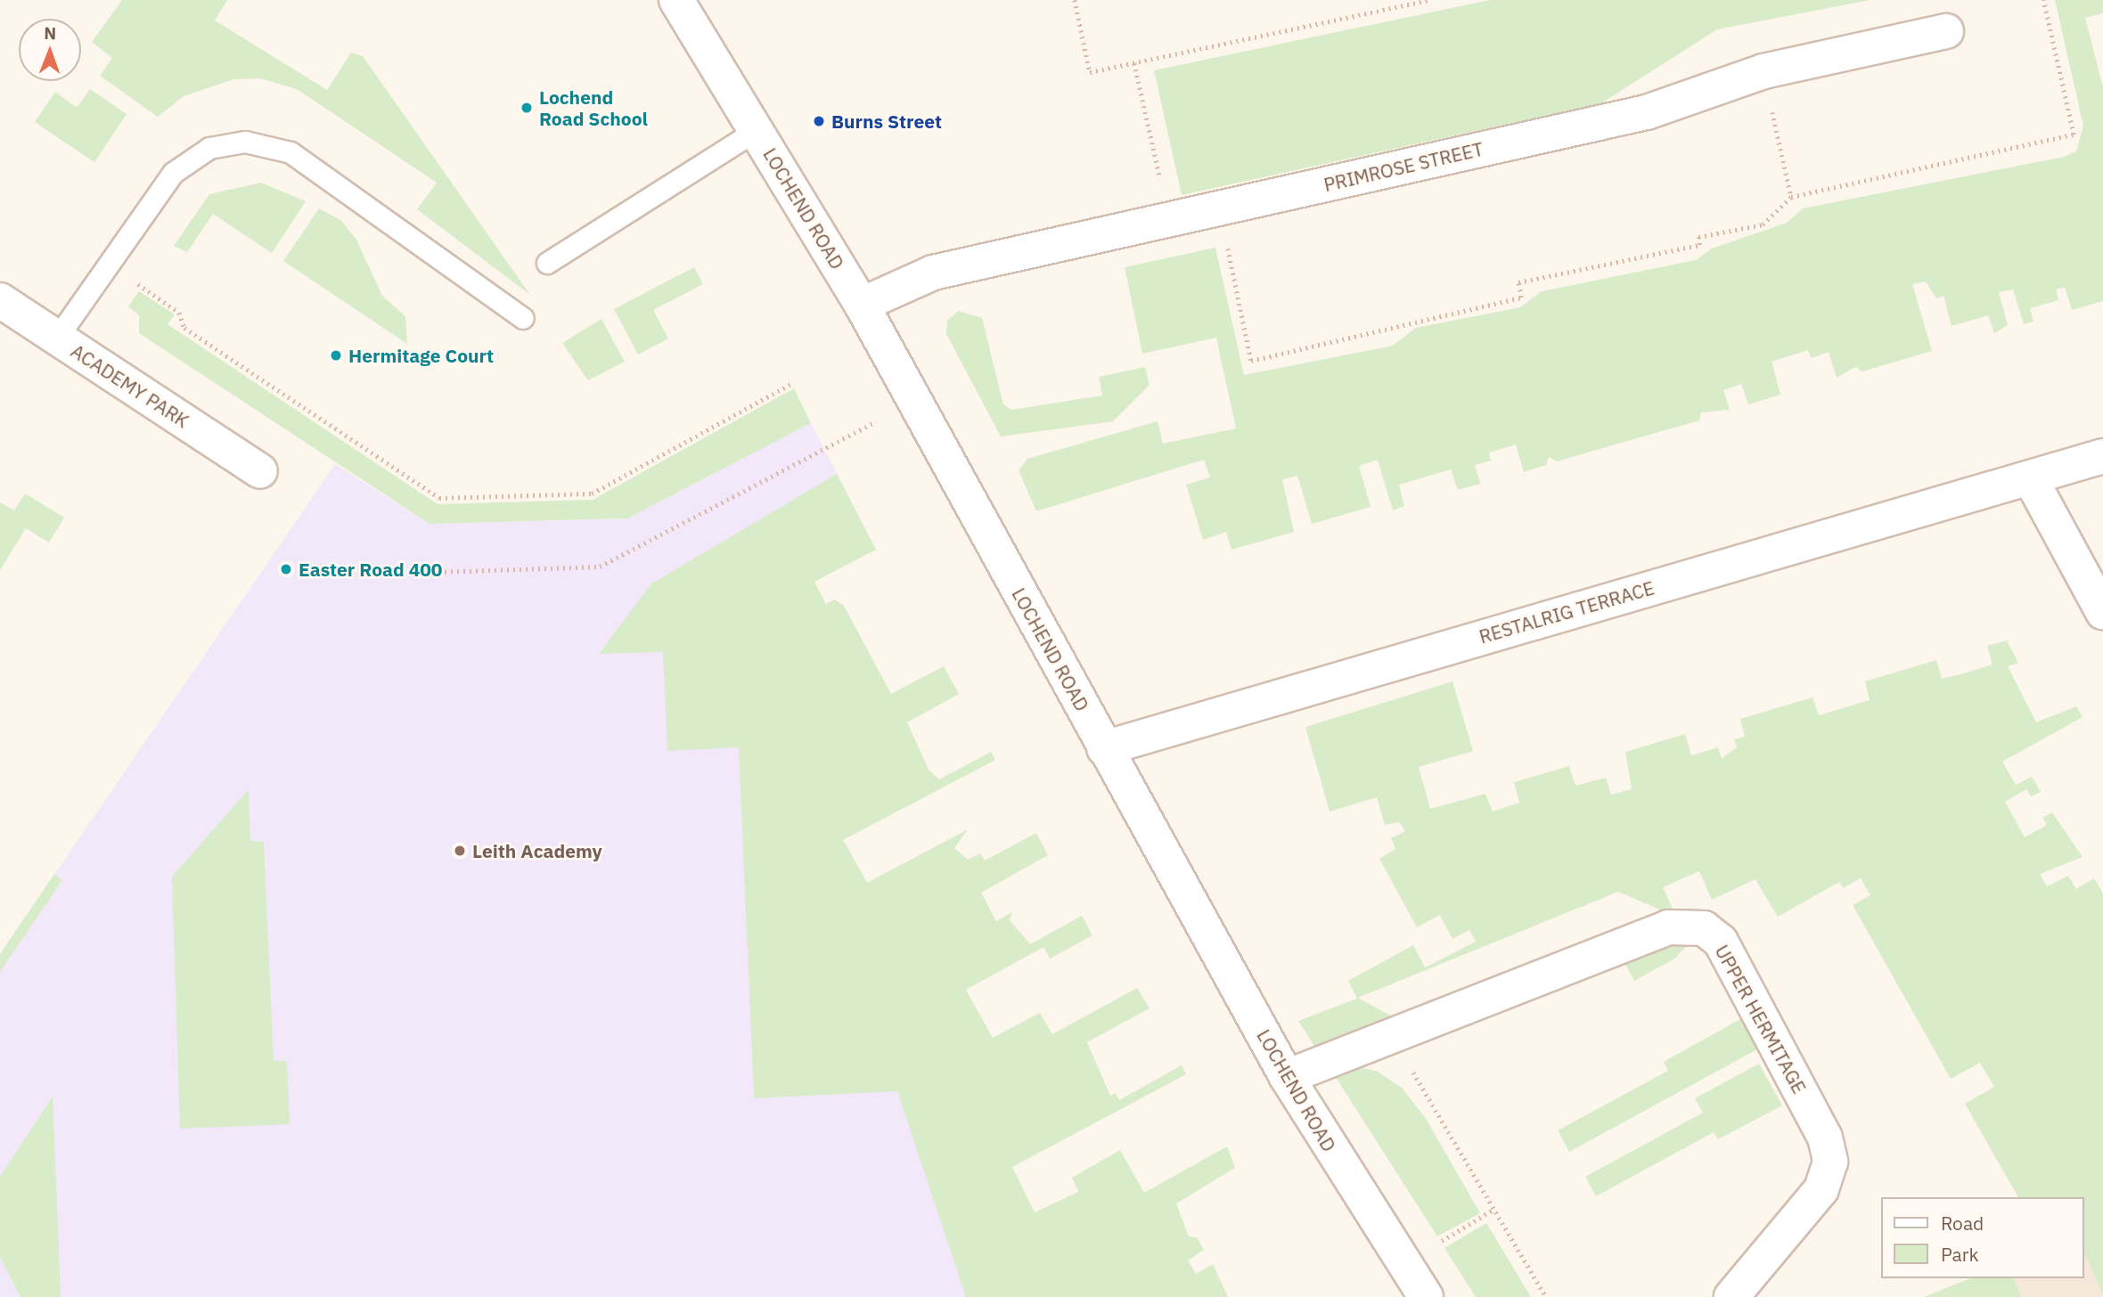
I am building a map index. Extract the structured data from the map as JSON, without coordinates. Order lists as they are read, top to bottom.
{
  "streets": {
    "street": [
      "PRIMROSE STREET",
      "LOCHEND ROAD",
      "ACADEMY PARK",
      "RESTALRIG TERRACE",
      "UPPER HERMITAGE"
    ]
  },
  "crossings": [
    ["PRIMROSE STREET", "LOCHEND ROAD"],
    ["LOCHEND ROAD", "RESTALRIG TERRACE"],
    ["LOCHEND ROAD", "UPPER HERMITAGE"]
  ],
  "places": [
    "Lochend Road School",
    "Burns Street",
    "Hermitage Court",
    "Easter Road 400",
    "Leith Academy"
  ],
  "legend": ["Road", "Park"],
  "north": "top"
}
